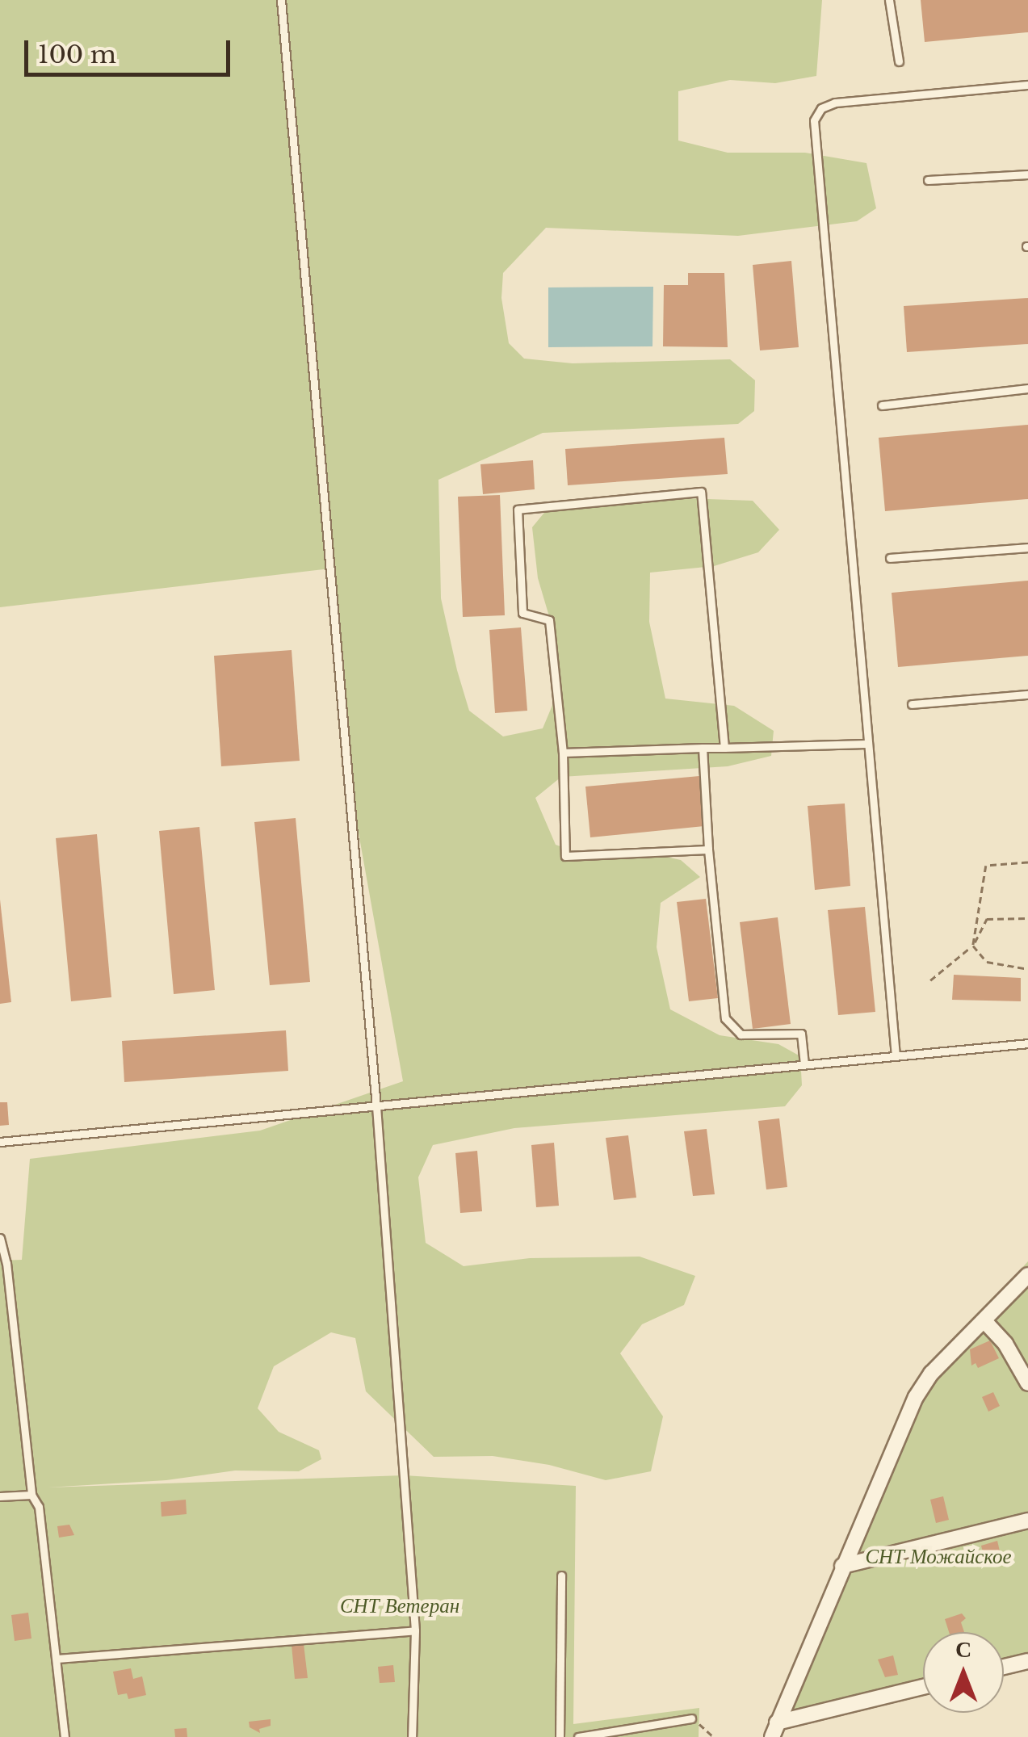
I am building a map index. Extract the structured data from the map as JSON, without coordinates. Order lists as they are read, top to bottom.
{
  "parks": ["СНТ Можайское", "СНТ Ветеран"],
  "scale_bar": "100 m",
  "north": "top"
}
